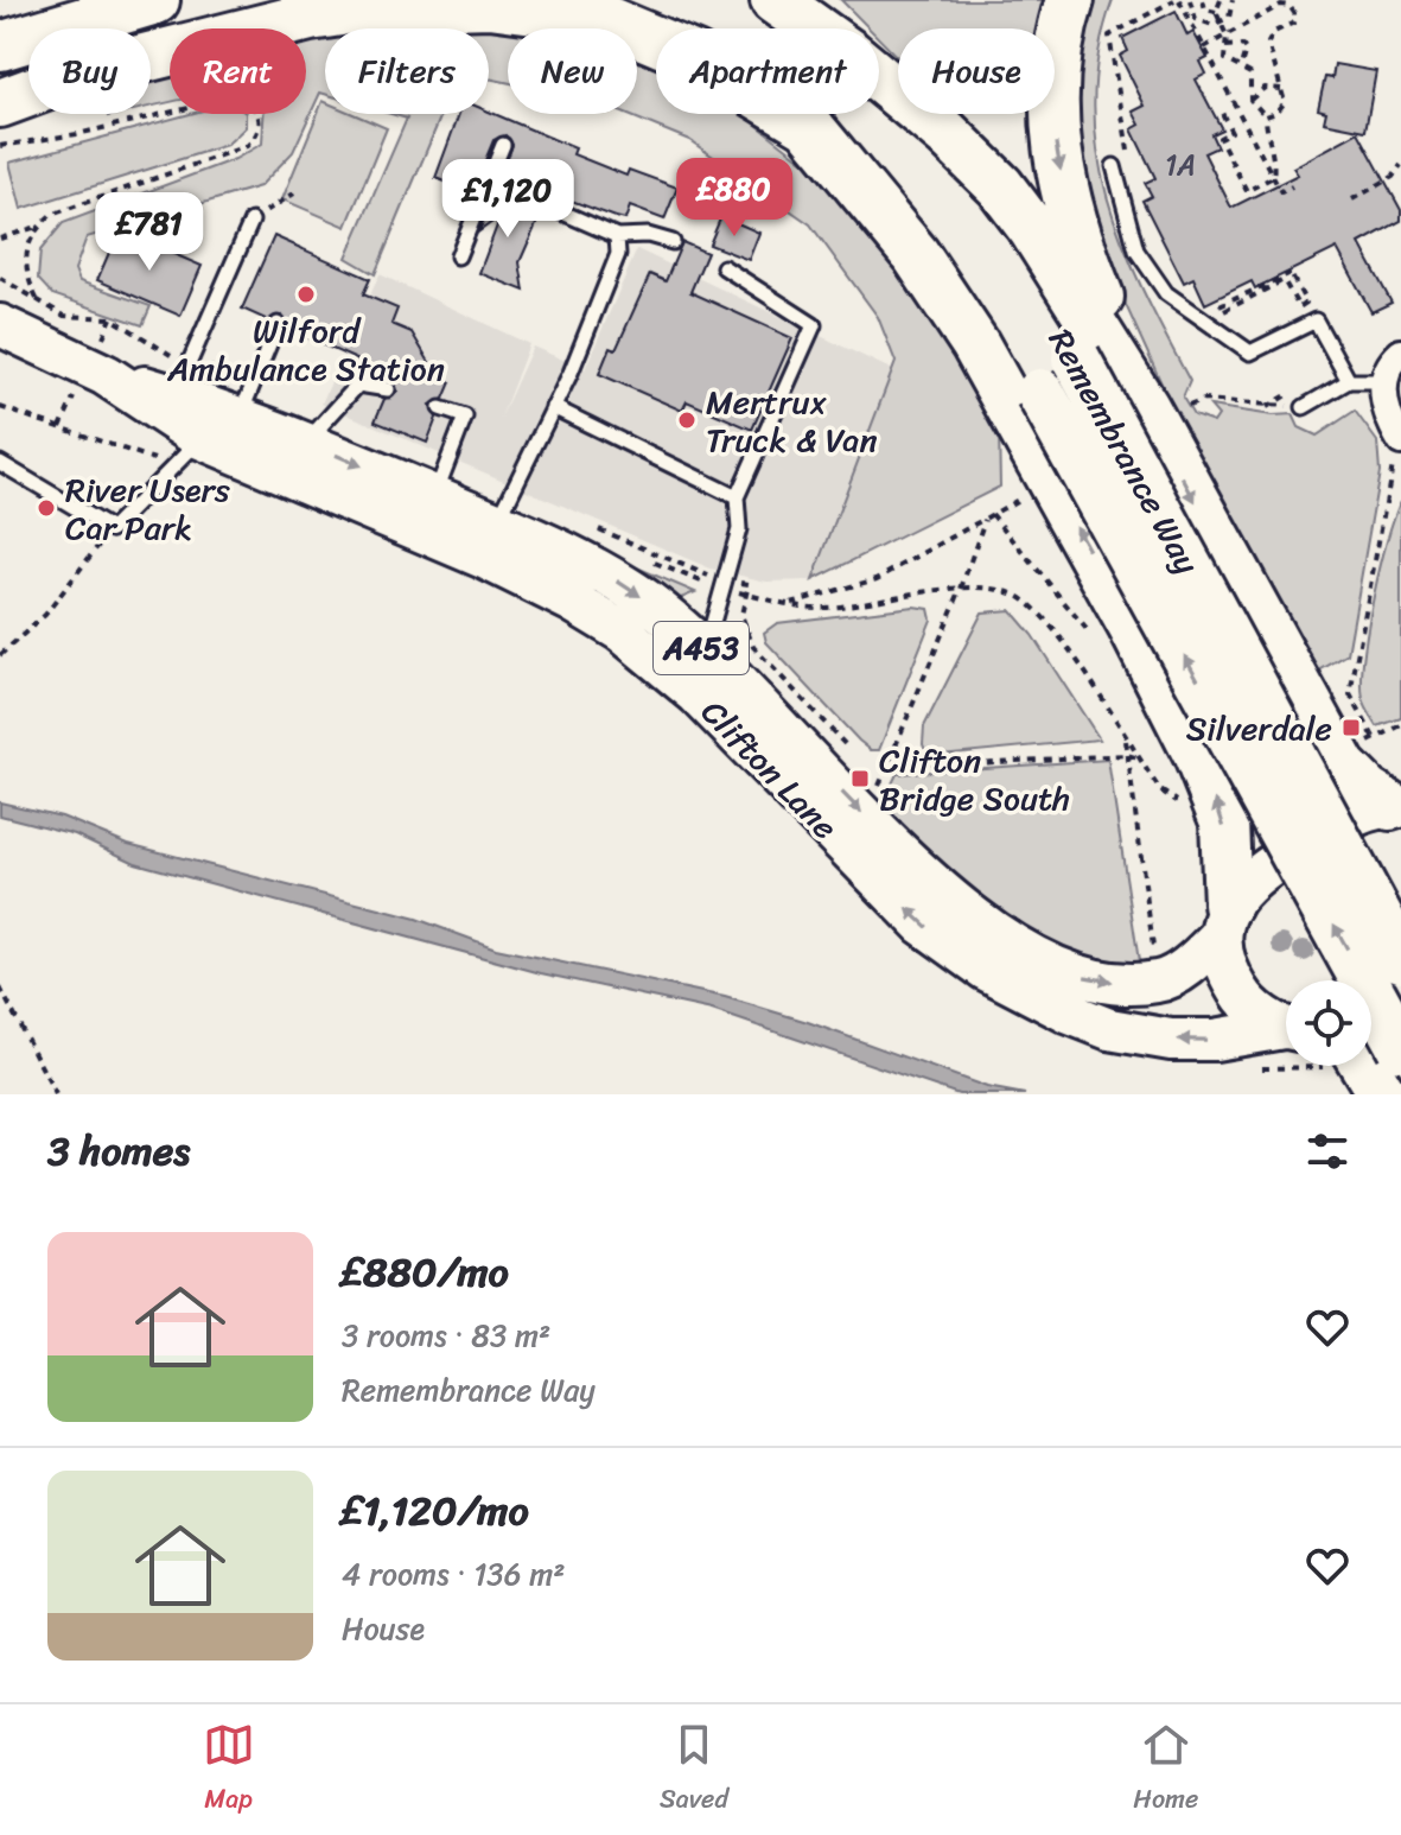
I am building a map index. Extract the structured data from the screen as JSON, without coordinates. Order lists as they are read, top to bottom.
{
  "streets": {
    "highway": ["Remembrance Way"],
    "main road": ["A453", "Clifton Lane"]
  },
  "places": {
    "other": ["Wilford Ambulance Station", "Mertrux Truck & Van", "River Users Car Park"],
    "transit": ["Silverdale", "Clifton Bridge South"]
  },
  "house_numbers": ["1A"],
  "page": {
    "chip": [
      "Buy",
      "Rent",
      "Filters",
      "New",
      "Apartment",
      "House"
    ],
    "price": ["£880", "£1,120", "£781"],
    "heading": "3 homes",
    "list": [
      {
        "name": "£880/mo",
        "note": "3 rooms · 83 m² · Remembrance Way"
      },
      {
        "name": "£1,120/mo",
        "note": "4 rooms · 136 m² · House"
      }
    ],
    "tabs": ["Map", "Saved", "Home"]
  }
}
